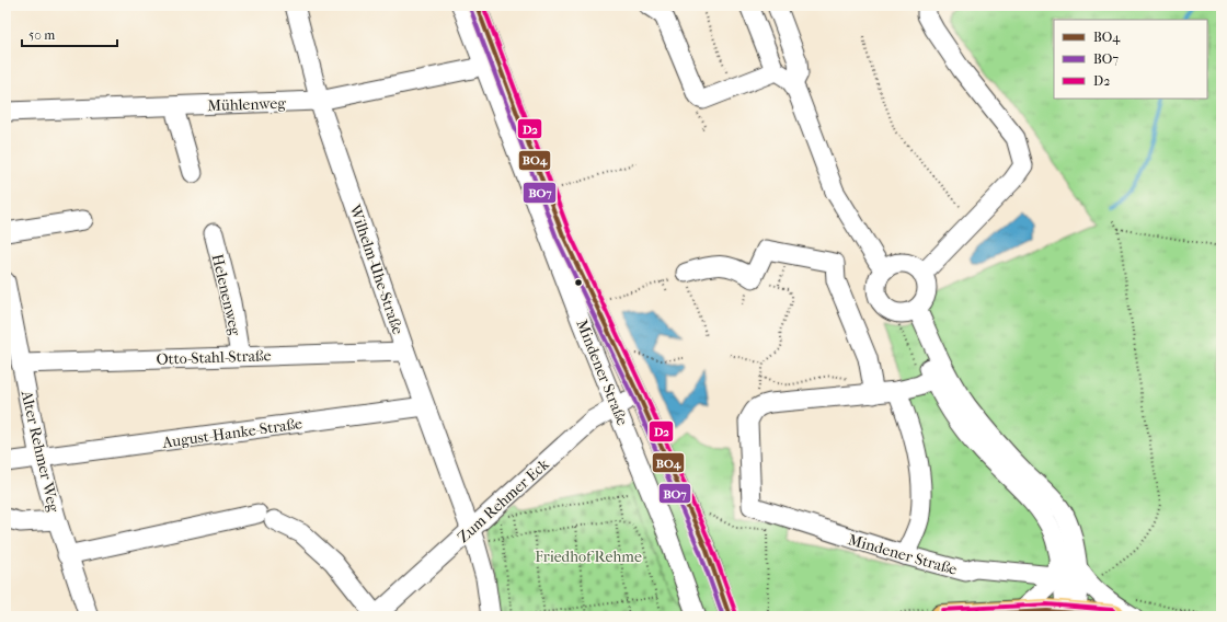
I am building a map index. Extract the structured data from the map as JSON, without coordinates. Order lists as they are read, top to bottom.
{
  "streets": {
    "street": [
      "Mühlenweg",
      "Wilhelm-Uhe-Straße",
      "Helenenweg",
      "Otto-Stahl-Straße",
      "Mindener Straße",
      "August-Hanke-Straße",
      "Alter Rehmer Weg",
      "Zum Rehmer Eck"
    ]
  },
  "crossings": [
    ["Mühlenweg", "Wilhelm-Uhe-Straße"],
    ["Mühlenweg", "Mindener Straße"],
    ["Wilhelm-Uhe-Straße", "Otto-Stahl-Straße"],
    ["Wilhelm-Uhe-Straße", "August-Hanke-Straße"],
    ["Wilhelm-Uhe-Straße", "Zum Rehmer Eck"],
    ["Helenenweg", "Otto-Stahl-Straße"],
    ["Otto-Stahl-Straße", "Alter Rehmer Weg"],
    ["Mindener Straße", "Zum Rehmer Eck"],
    ["August-Hanke-Straße", "Alter Rehmer Weg"]
  ],
  "parks": ["Friedhof Rehme"],
  "lines": ["transit line BO4", "transit line D2", "transit line BO7"],
  "legend": ["BO4", "BO7", "D2"],
  "scale_bar": "50 m"
}
